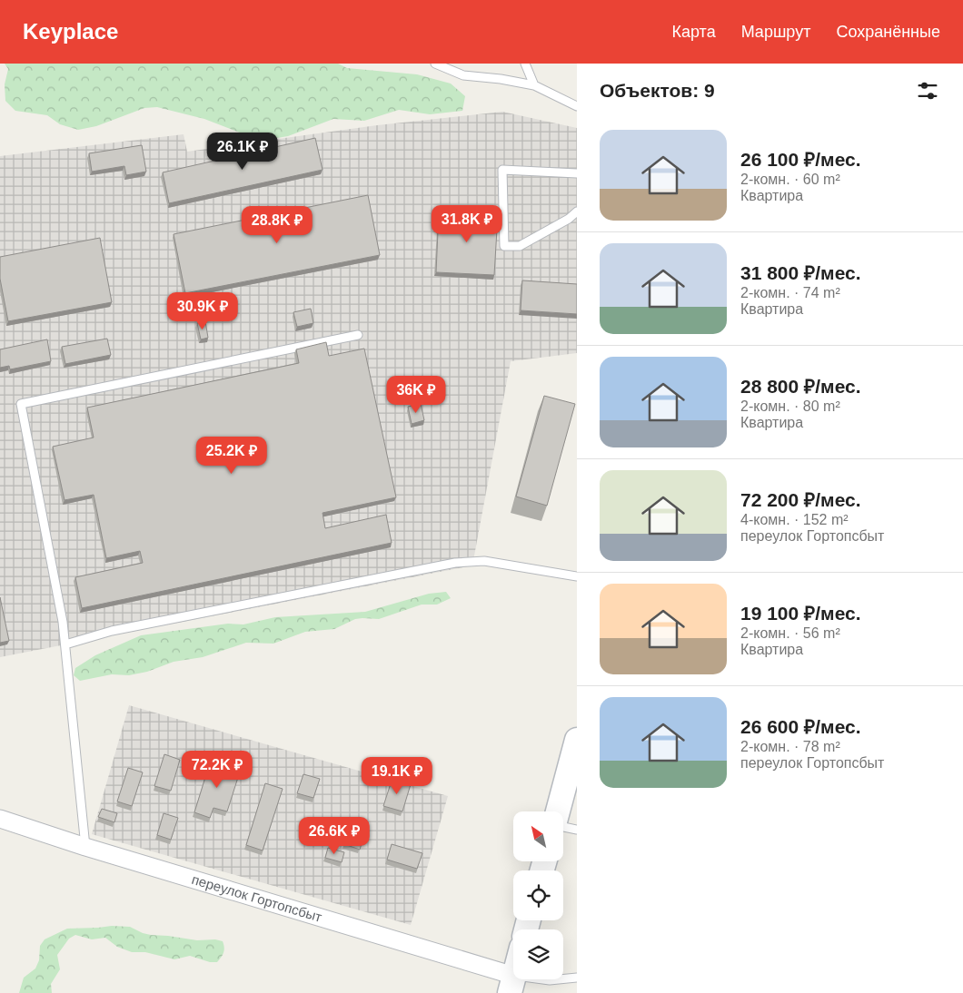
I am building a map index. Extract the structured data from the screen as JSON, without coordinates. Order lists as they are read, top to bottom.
{
  "streets": {
    "street": ["переулок Гортопсбыт"]
  },
  "north": "top left",
  "page": {
    "header": "Keyplace",
    "nav": ["Карта", "Маршрут", "Сохранённые"],
    "heading": "Объектов: 9",
    "list": [
      {
        "name": "26 100 ₽/мес.",
        "note": "2-комн. · 60 m² · Квартира"
      },
      {
        "name": "31 800 ₽/мес.",
        "note": "2-комн. · 74 m² · Квартира"
      },
      {
        "name": "28 800 ₽/мес.",
        "note": "2-комн. · 80 m² · Квартира"
      },
      {
        "name": "72 200 ₽/мес.",
        "note": "4-комн. · 152 m² · переулок Гортопсбыт"
      },
      {
        "name": "19 100 ₽/мес.",
        "note": "2-комн. · 56 m² · Квартира"
      },
      {
        "name": "26 600 ₽/мес.",
        "note": "2-комн. · 78 m² · переулок Гортопсбыт"
      }
    ],
    "price": [
      "26.1K ₽",
      "31.8K ₽",
      "28.8K ₽",
      "30.9K ₽",
      "36K ₽",
      "25.2K ₽",
      "72.2K ₽",
      "19.1K ₽",
      "26.6K ₽"
    ]
  }
}
